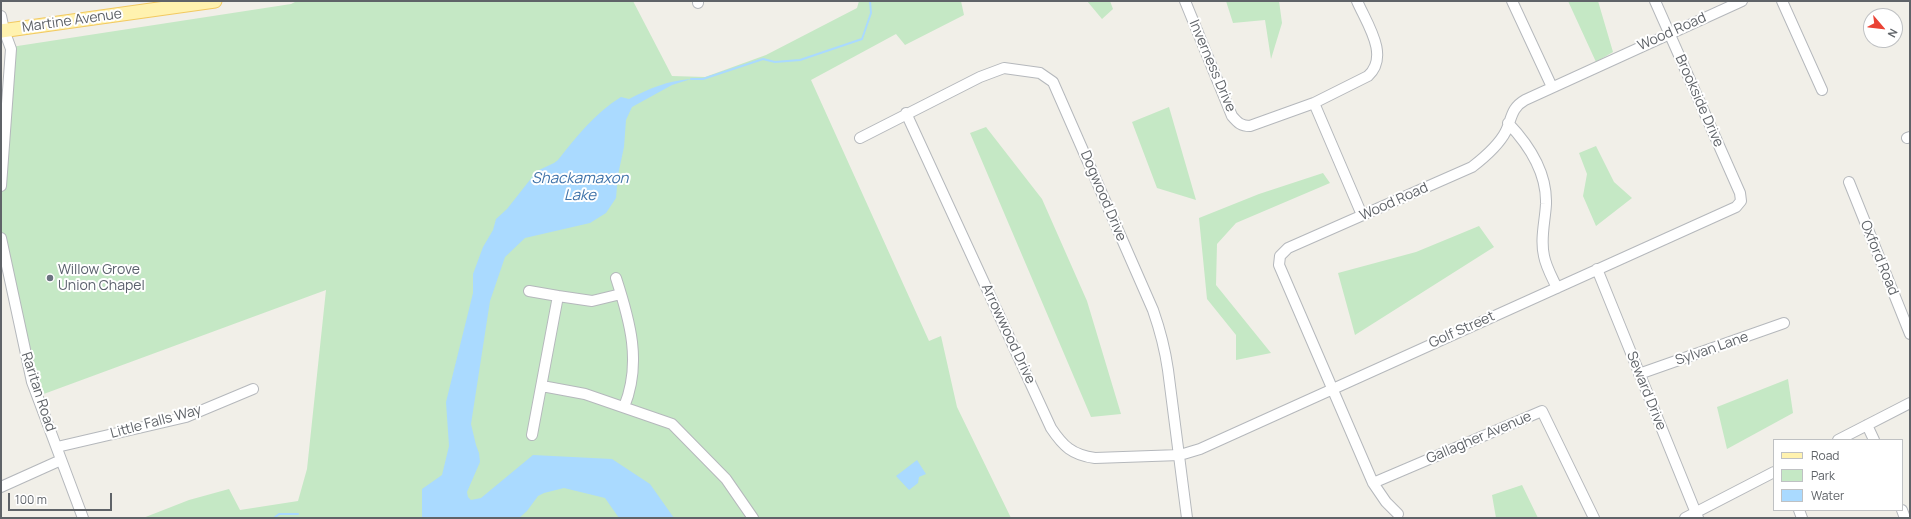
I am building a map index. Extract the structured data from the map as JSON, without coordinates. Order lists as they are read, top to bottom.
{
  "streets": {
    "main road": ["Martine Avenue"],
    "street": [
      "Wood Road",
      "Inverness Drive",
      "Brookside Drive",
      "Dogwood Drive",
      "Oxford Road",
      "Golf Street",
      "Arrowwood Drive",
      "Sylvan Lane",
      "Seward Drive",
      "Raritan Road",
      "Little Falls Way",
      "Gallagher Avenue"
    ]
  },
  "crossings": [
    ["Wood Road", "Brookside Drive"],
    ["Wood Road", "Golf Street"],
    ["Wood Road", "Gallagher Avenue"],
    ["Brookside Drive", "Golf Street"],
    ["Dogwood Drive", "Golf Street"],
    ["Dogwood Drive", "Arrowwood Drive"],
    ["Golf Street", "Arrowwood Drive"],
    ["Golf Street", "Seward Drive"],
    ["Sylvan Lane", "Seward Drive"],
    ["Raritan Road", "Little Falls Way"]
  ],
  "water": ["Shackamaxon Lake"],
  "places": ["Willow Grove Union Chapel"],
  "legend": ["Road", "Park", "Water"],
  "scale_bar": "100 m",
  "north": "bottom right"
}
